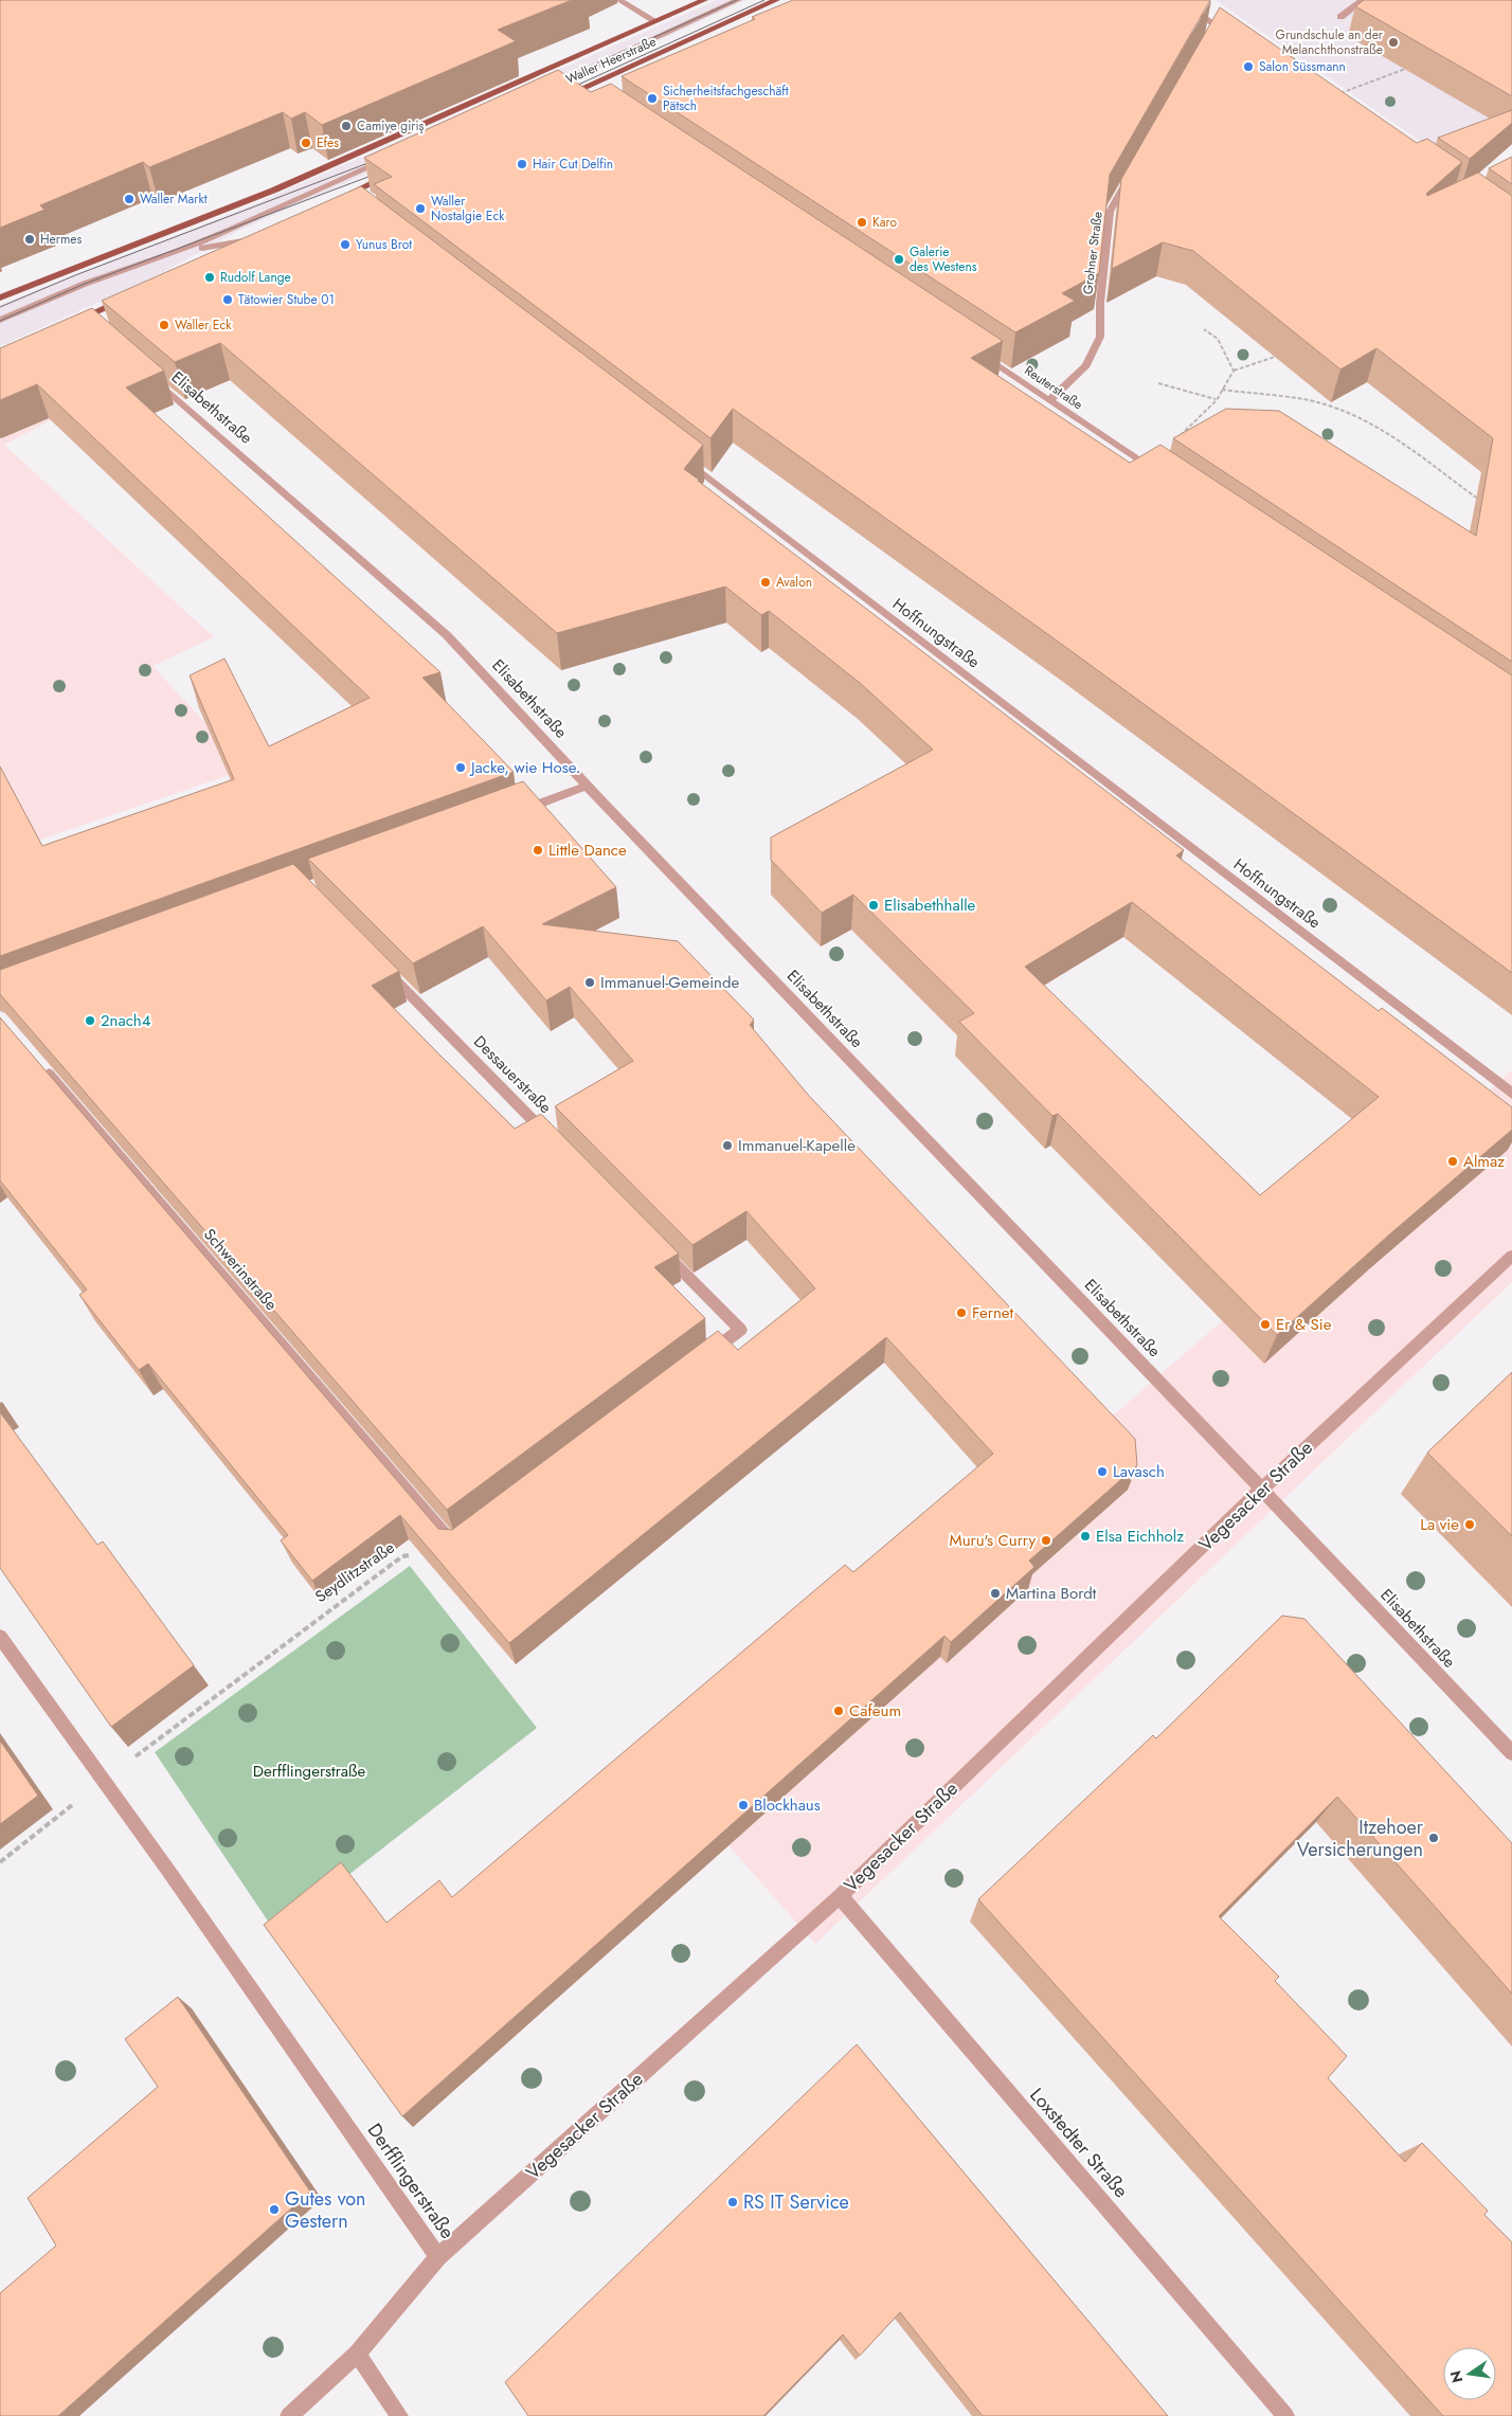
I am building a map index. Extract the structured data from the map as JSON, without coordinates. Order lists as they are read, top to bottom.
{
  "streets": {
    "main road": ["Waller Heerstraße"],
    "street": [
      "Grohner Straße",
      "Reuterstraße",
      "Elisabethstraße",
      "Hoffnungstraße",
      "Dessauerstraße",
      "Schwerinstraße",
      "Vegesacker Straße",
      "Loxstedter Straße",
      "Derfflingerstraße"
    ],
    "path": ["Seydlitzstraße"]
  },
  "crossings": [
    ["Grohner Straße", "Reuterstraße"],
    ["Elisabethstraße", "Vegesacker Straße"],
    ["Schwerinstraße", "Seydlitzstraße"],
    ["Vegesacker Straße", "Loxstedter Straße"],
    ["Vegesacker Straße", "Derfflingerstraße"],
    ["Seydlitzstraße", "Derfflingerstraße"]
  ],
  "parks": ["Derfflingerstraße"],
  "places": [
    "Grundschule an der Melanchthonstraße",
    "Salon Süssmann",
    "Sicherheitsfachgeschäft Pätsch",
    "Camiye giriş",
    "Efes",
    "Hair Cut Delfin",
    "Waller Markt",
    "Waller Nostalgie Eck",
    "Karo",
    "Hermes",
    "Yunus Brot",
    "Galerie des Westens",
    "Rudolf Lange",
    "Tätowier Stube 01",
    "Waller Eck",
    "Avalon",
    "Jacke, wie Hose.",
    "Little Dance",
    "Elisabethhalle",
    "Immanuel-Gemeinde",
    "2nach4",
    "Immanuel-Kapelle",
    "Almaz",
    "Fernet",
    "Er & Sie",
    "Lavasch",
    "La vie",
    "Elsa Eichholz",
    "Muru's Curry",
    "Martina Bordt",
    "Cafeum",
    "Blockhaus",
    "Itzehoer Versicherungen",
    "RS IT Service",
    "Gutes von Gestern"
  ],
  "north": "left"
}
